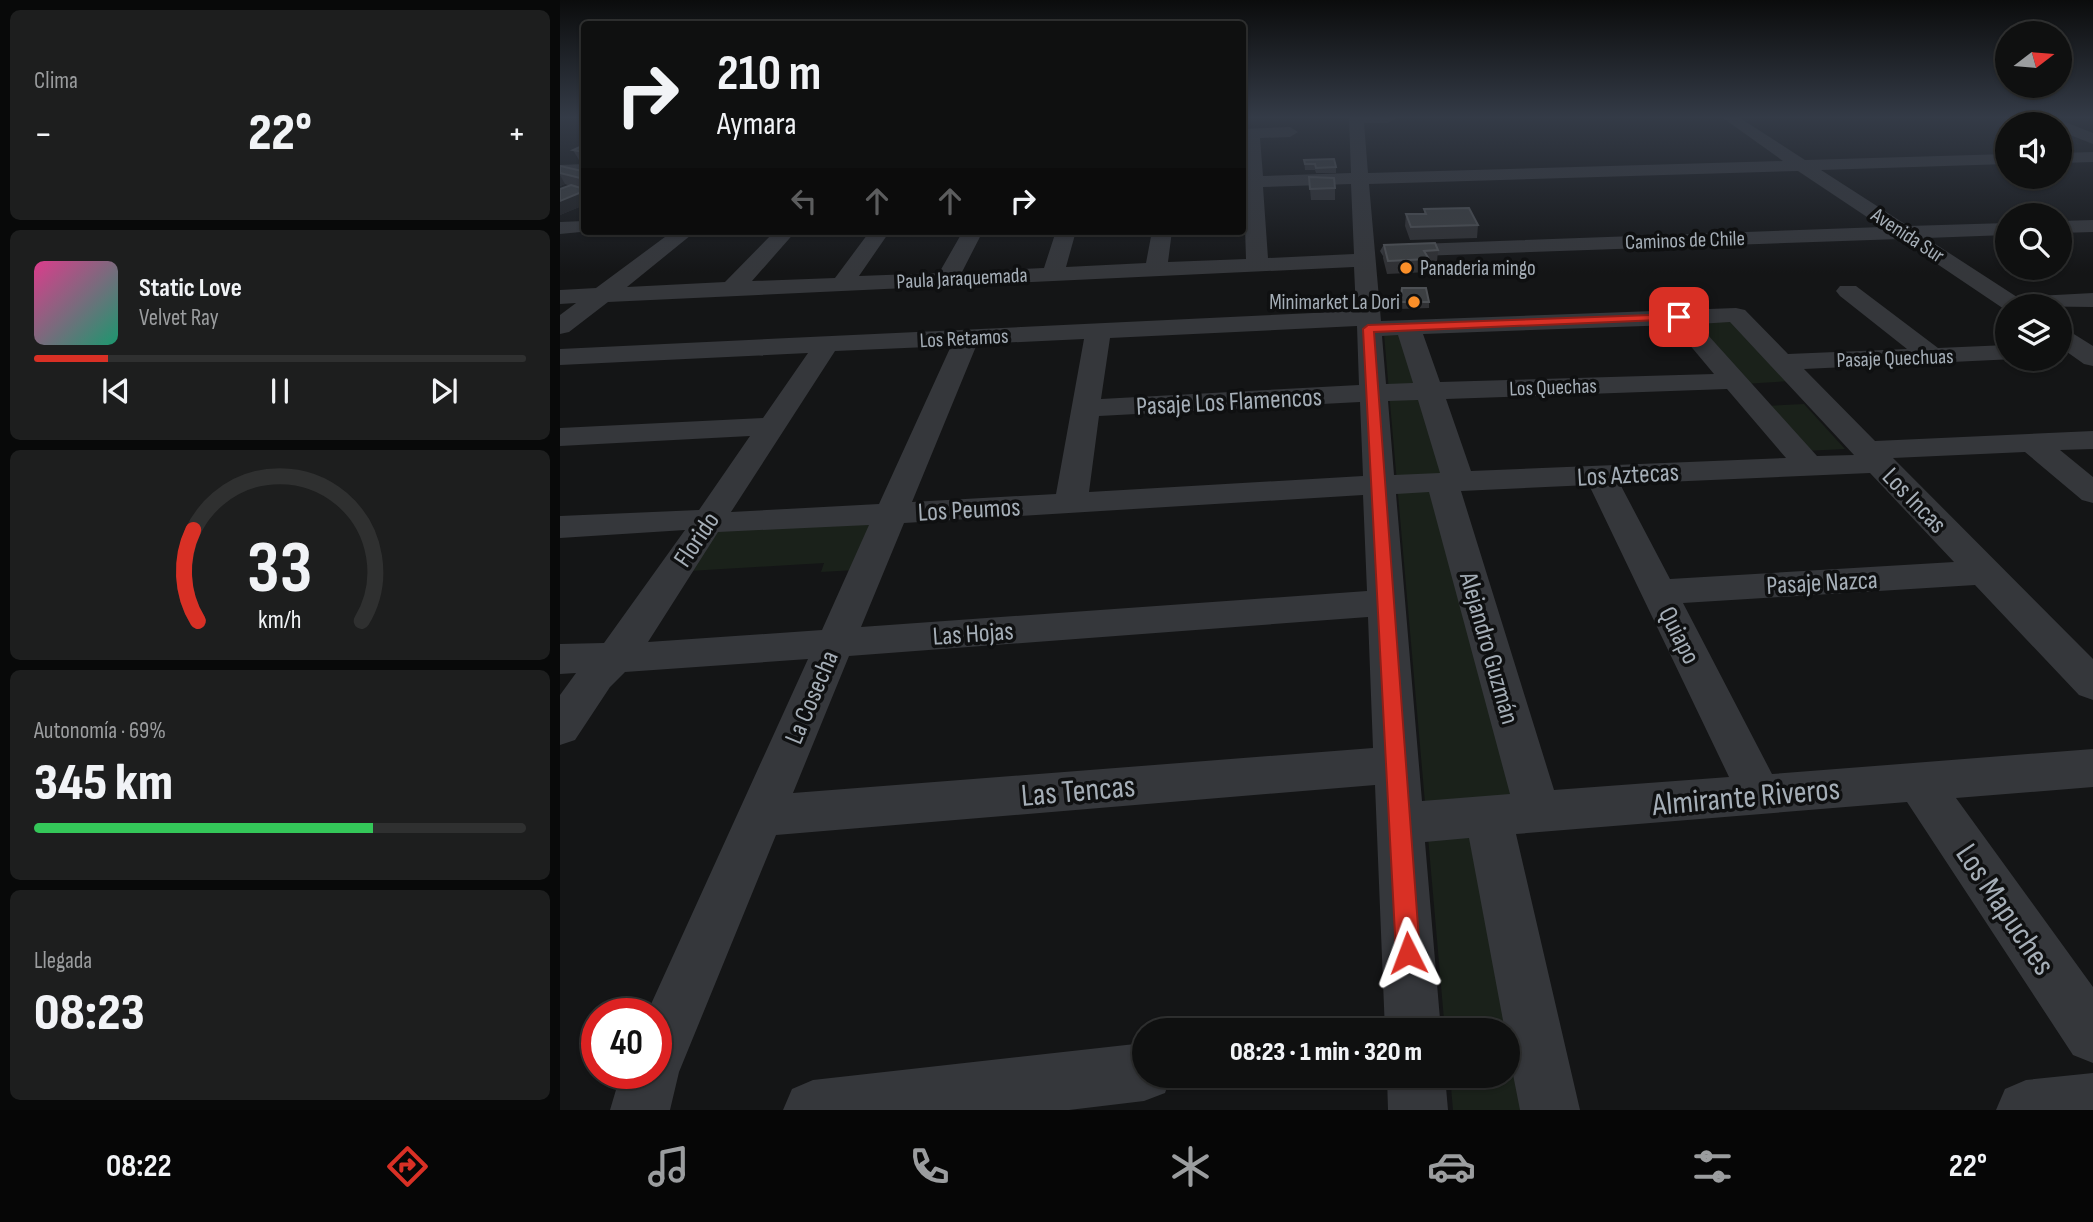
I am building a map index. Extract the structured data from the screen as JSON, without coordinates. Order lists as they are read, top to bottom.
{
  "streets": {
    "street": [
      "Avenida Sur",
      "Caminos de Chile",
      "Paula Jaraquemada",
      "Los Retamos",
      "Pasaje Quechuas",
      "Los Quechas",
      "Pasaje Los Flamencos",
      "Los Aztecas",
      "Los Incas",
      "Los Peumos",
      "Florido",
      "Pasaje Nazca",
      "Las Hojas",
      "Quiapo",
      "Alejandro Guzmán",
      "La Cosecha",
      "Las Tencas",
      "Almirante Riveros",
      "Los Mapuches"
    ]
  },
  "crossings": [
    ["Avenida Sur", "Caminos de Chile"],
    ["Caminos de Chile", "Paula Jaraquemada"],
    ["Los Retamos", "Los Incas"],
    ["Los Retamos", "Florido"],
    ["Los Retamos", "Alejandro Guzmán"],
    ["Los Retamos", "La Cosecha"],
    ["Pasaje Quechuas", "Los Incas"],
    ["Los Quechas", "Pasaje Los Flamencos"],
    ["Los Quechas", "Los Incas"],
    ["Los Quechas", "Alejandro Guzmán"],
    ["Los Aztecas", "Los Incas"],
    ["Los Aztecas", "Los Peumos"],
    ["Los Aztecas", "Quiapo"],
    ["Los Aztecas", "Alejandro Guzmán"],
    ["Los Incas", "Pasaje Nazca"],
    ["Los Peumos", "Florido"],
    ["Los Peumos", "La Cosecha"],
    ["Florido", "Las Hojas"],
    ["Pasaje Nazca", "Quiapo"],
    ["Las Hojas", "La Cosecha"],
    ["Quiapo", "Almirante Riveros"],
    ["Alejandro Guzmán", "Almirante Riveros"],
    ["La Cosecha", "Las Tencas"],
    ["Almirante Riveros", "Los Mapuches"]
  ],
  "places": ["Panaderia mingo", "Minimarket La Dori"],
  "north": "right",
  "page": {
    "tile": [
      "Clima",
      ["Autonomía · 69%", "345 km"],
      ["Llegada", "08:23"]
    ],
    "turn": ["210 m", "Aymara"],
    "heat": ["−", "22°", "+"],
    "song": ["Static Love", "Velvet Ray"],
    "limit": "40",
    "trip": "08:23 · 1 min · 320 m",
    "tabs": ["08:22", "22°"],
    "gauge": ["33", "km/h"]
  }
}
